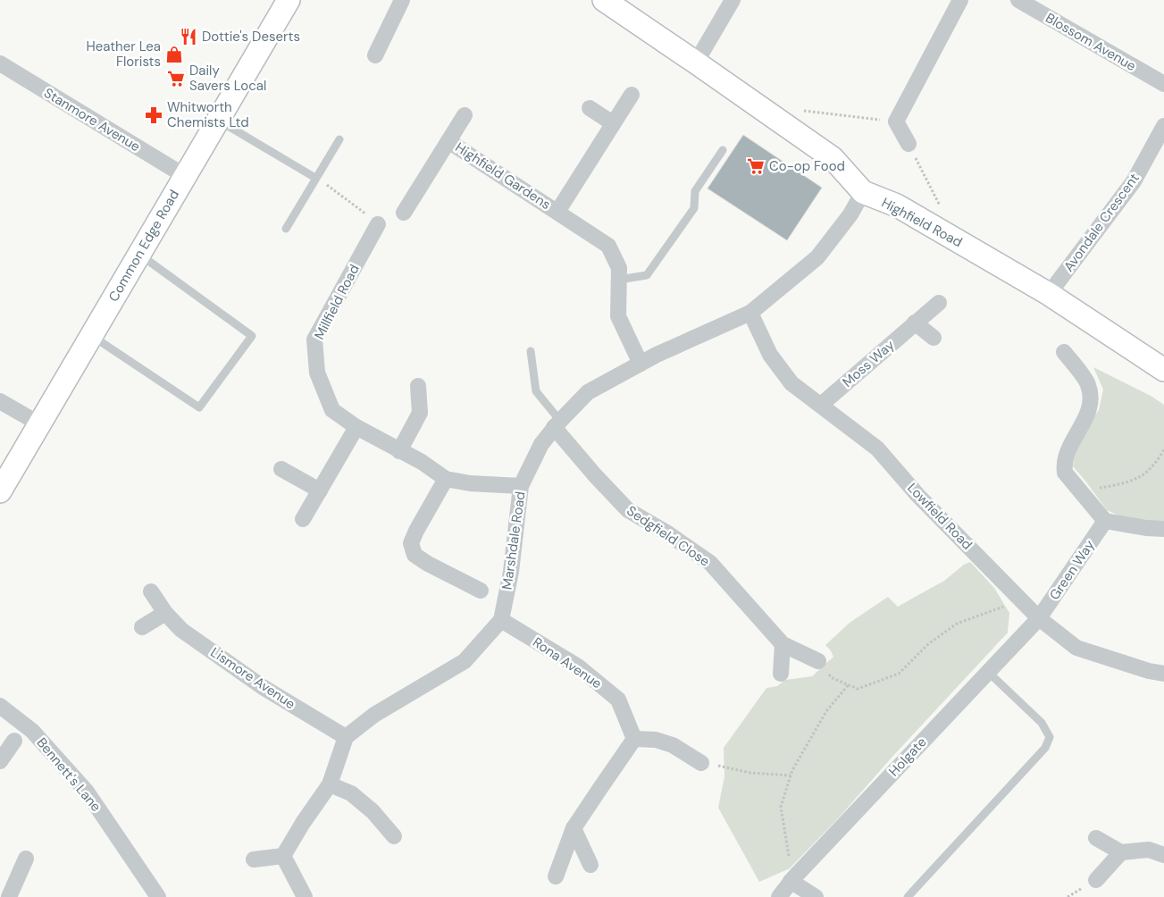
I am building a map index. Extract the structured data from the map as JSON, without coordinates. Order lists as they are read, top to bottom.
{
  "streets": {
    "street": [
      "Blossom Avenue",
      "Stanmore Avenue",
      "Highfield Gardens",
      "Highfield Road",
      "Avondale Crescent",
      "Common Edge Road",
      "Millfield Road",
      "Moss Way",
      "Lowfield Road",
      "Sedgfield Close",
      "Marshdale Road",
      "Green Way",
      "Rona Avenue",
      "Lismore Avenue",
      "Holgate",
      "Bennett's Lane"
    ]
  },
  "crossings": [
    ["Stanmore Avenue", "Common Edge Road"],
    ["Highfield Gardens", "Marshdale Road"],
    ["Highfield Road", "Avondale Crescent"],
    ["Highfield Road", "Marshdale Road"],
    ["Millfield Road", "Marshdale Road"],
    ["Moss Way", "Lowfield Road"],
    ["Lowfield Road", "Marshdale Road"],
    ["Lowfield Road", "Green Way"],
    ["Lowfield Road", "Holgate"],
    ["Sedgfield Close", "Marshdale Road"],
    ["Marshdale Road", "Rona Avenue"],
    ["Green Way", "Holgate"]
  ],
  "places": {
    "restaurant": ["Dottie's Deserts"],
    "shop": ["Heather Lea Florists"],
    "supermarket": ["Daily Savers Local", "Co-op Food"],
    "pharmacy": ["Whitworth Chemists Ltd"]
  }
}
